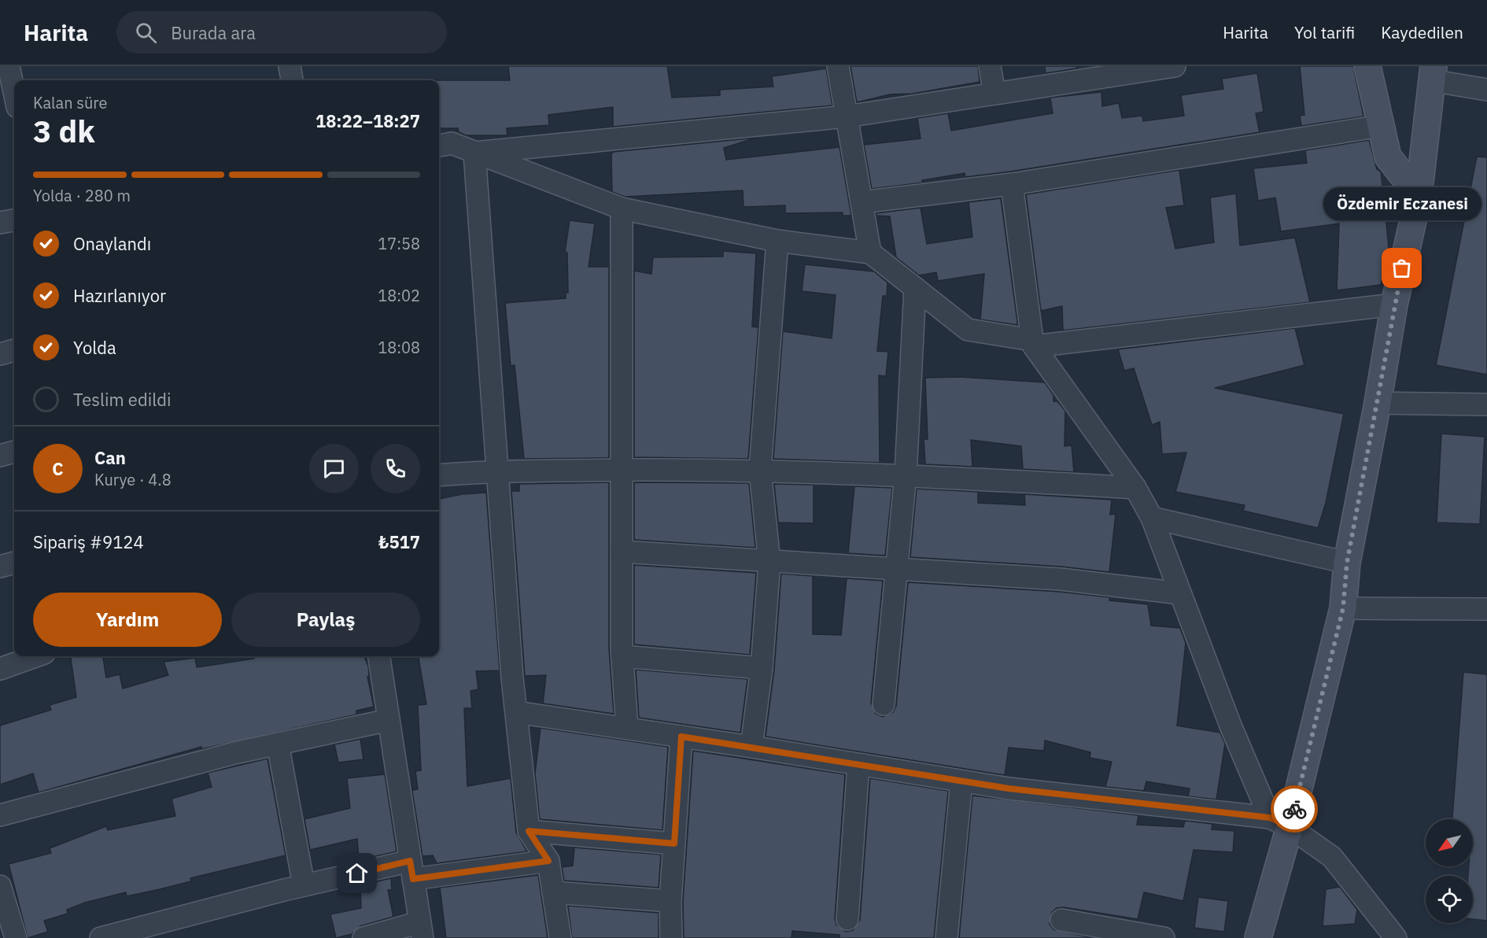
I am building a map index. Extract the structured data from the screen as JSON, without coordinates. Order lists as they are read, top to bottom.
{
  "places": ["Özdemir Eczanesi"],
  "north": "bottom left",
  "page": {
    "header": "Harita",
    "search": "Burada ara",
    "nav": ["Harita", "Yol tarifi", "Kaydedilen"],
    "heading": ["3 dk", "Kalan süre", "18:22–18:27"],
    "panel": [
      "Can",
      "Kurye · 4.8",
      "Sipariş #9124",
      "₺517"
    ],
    "bar": "Yolda · 280 m",
    "bubble": "Özdemir Eczanesi",
    "list": [
      ["Onaylandı", "17:58"],
      ["Hazırlanıyor", "18:02"],
      ["Yolda", "18:08"],
      "Teslim edildi"
    ],
    "round": "C",
    "buttons": ["Yardım", "Paylaş"]
  }
}
